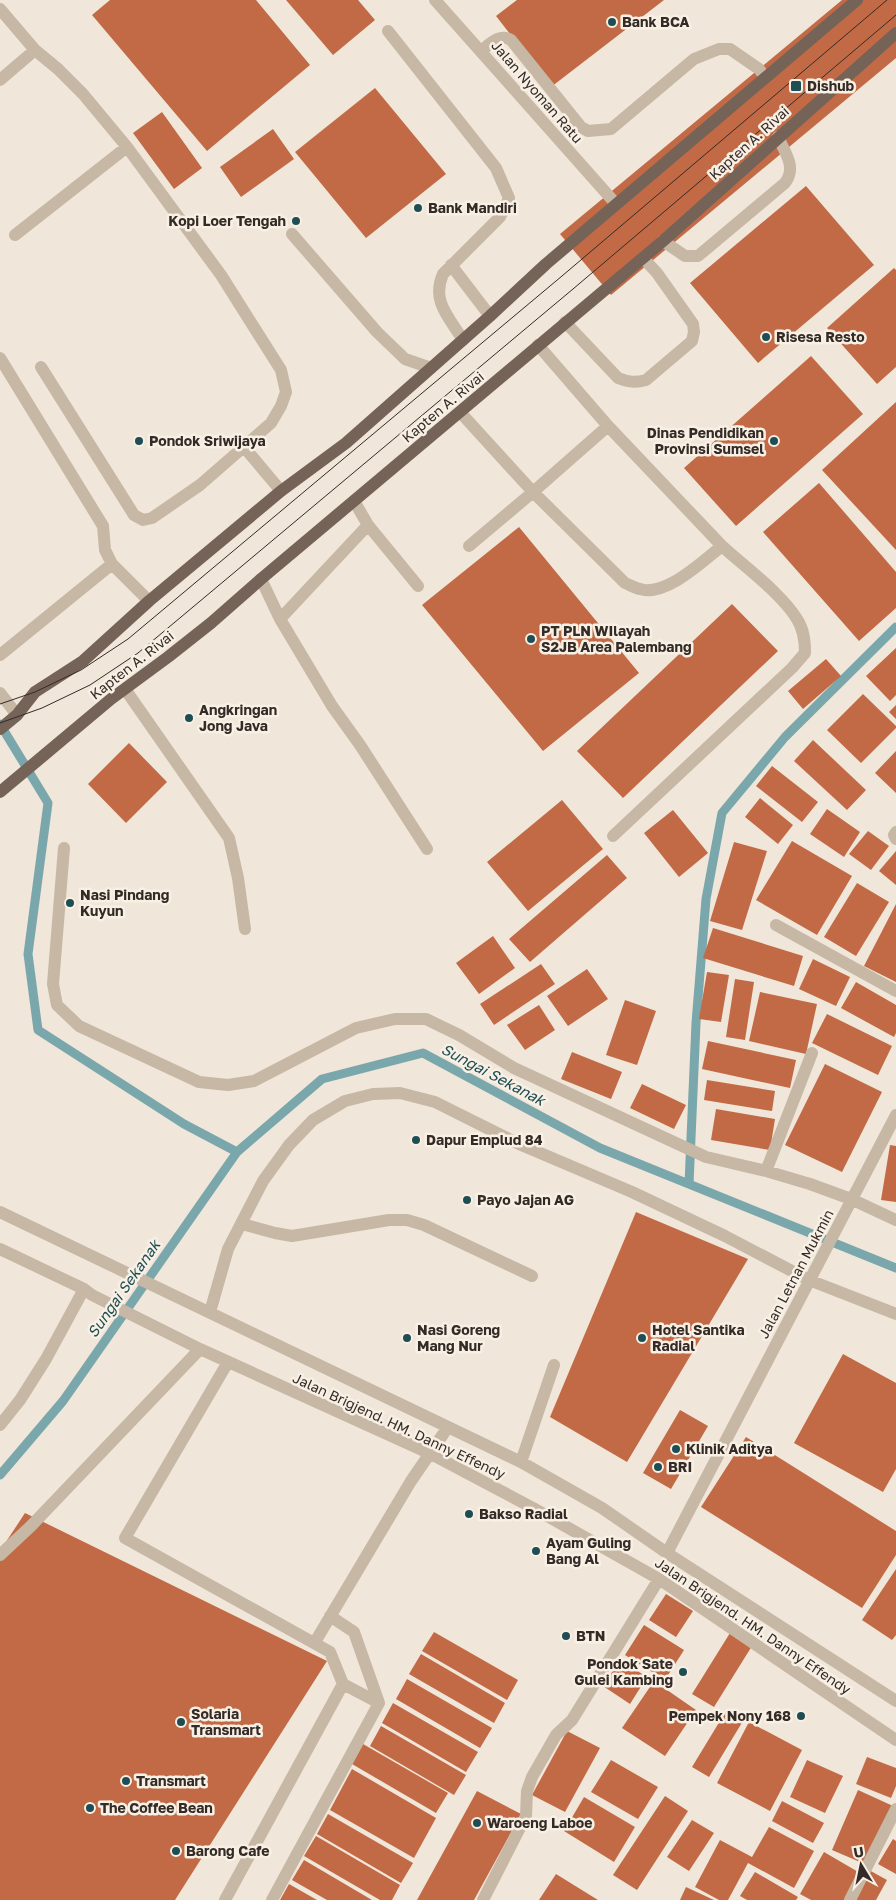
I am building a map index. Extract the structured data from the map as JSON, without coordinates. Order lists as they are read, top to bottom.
{
  "streets": {
    "main road": ["Kapten A. Rivai"],
    "street": ["Jalan Nyoman Ratu", "Jalan Letnan Mukmin", "Jalan Brigjend. HM. Danny Effendy"]
  },
  "crossings": [
    ["Jalan Letnan Mukmin", "Jalan Brigjend. HM. Danny Effendy"]
  ],
  "water": ["Sungai Sekanak"],
  "places": {
    "other": [
      "Bank BCA",
      "Bank Mandiri",
      "Kopi Loer Tengah",
      "Risesa Resto",
      "Pondok Sriwijaya",
      "Dinas Pendidikan Provinsi Sumsel",
      "PT PLN WIlayah S2JB Area Palembang",
      "Angkringan Jong Java",
      "Nasi Pindang Kuyun",
      "Dapur Emplud 84",
      "Payo Jajan AG",
      "Nasi Goreng Mang Nur",
      "Hotel Santika Radial",
      "Klinik Aditya",
      "BRI",
      "Bakso Radial",
      "Ayam Guling Bang Al",
      "BTN",
      "Pondok Sate Gulei Kambing",
      "Pempek Nony 168",
      "Solaria Transmart",
      "Transmart",
      "The Coffee Bean",
      "Waroeng Laboe",
      "Barong Cafe"
    ],
    "transit": ["Dishub"]
  },
  "north": "top"
}
